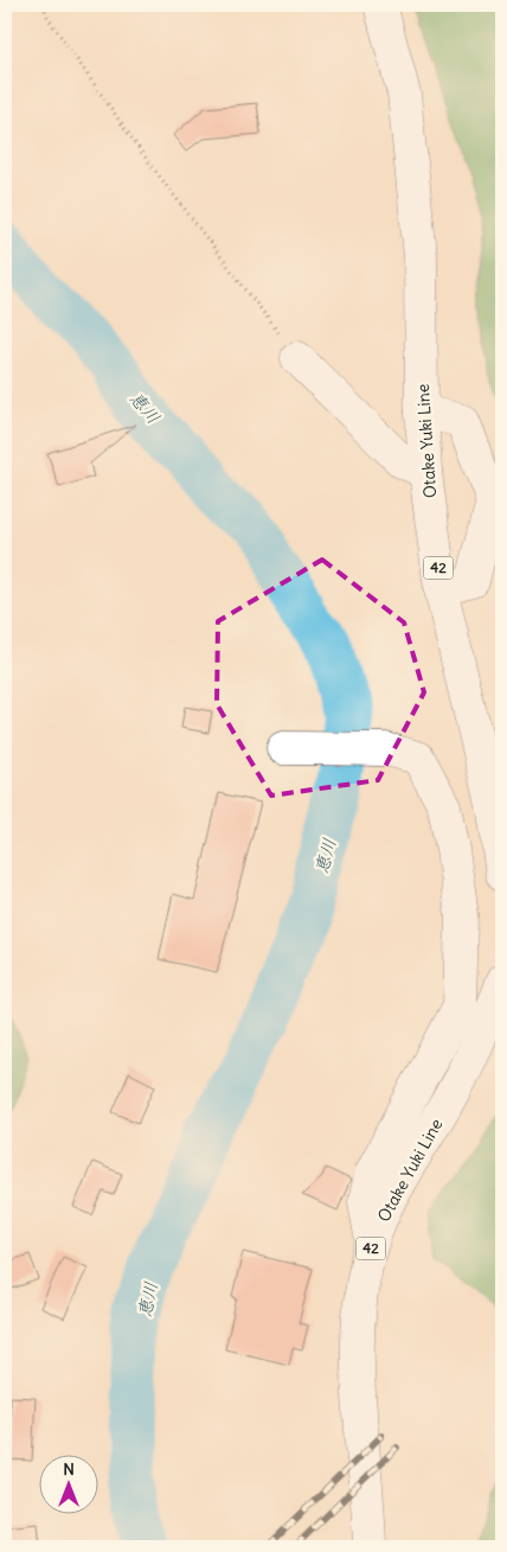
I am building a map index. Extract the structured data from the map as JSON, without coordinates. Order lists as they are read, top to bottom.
{
  "streets": {
    "main road": ["Otake Yuki Line", "42"]
  },
  "water": ["恵川"],
  "north": "top"
}
